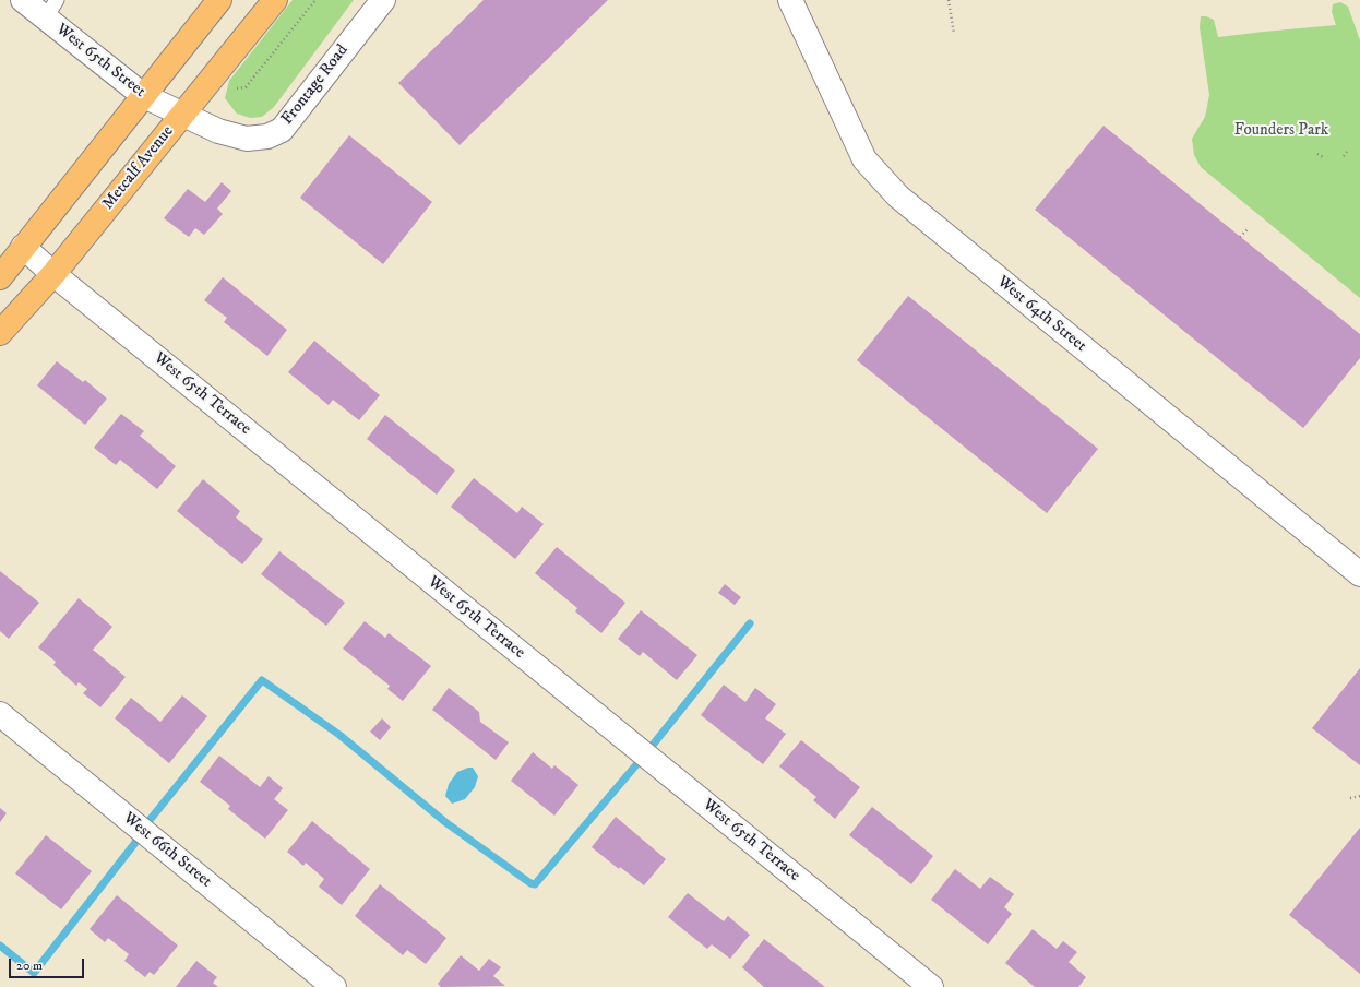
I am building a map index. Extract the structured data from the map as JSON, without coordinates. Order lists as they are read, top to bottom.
{
  "streets": {
    "main road": ["Metcalf Avenue"],
    "street": [
      "West 65th Street",
      "Frontage Road",
      "West 64th Street",
      "West 65th Terrace",
      "West 66th Street"
    ]
  },
  "crossings": [
    ["West 65th Street", "Frontage Road"],
    ["West 65th Street", "Metcalf Avenue"],
    ["Frontage Road", "Metcalf Avenue"],
    ["Metcalf Avenue", "West 65th Terrace"]
  ],
  "parks": ["Founders Park"],
  "scale_bar": "20 m"
}
